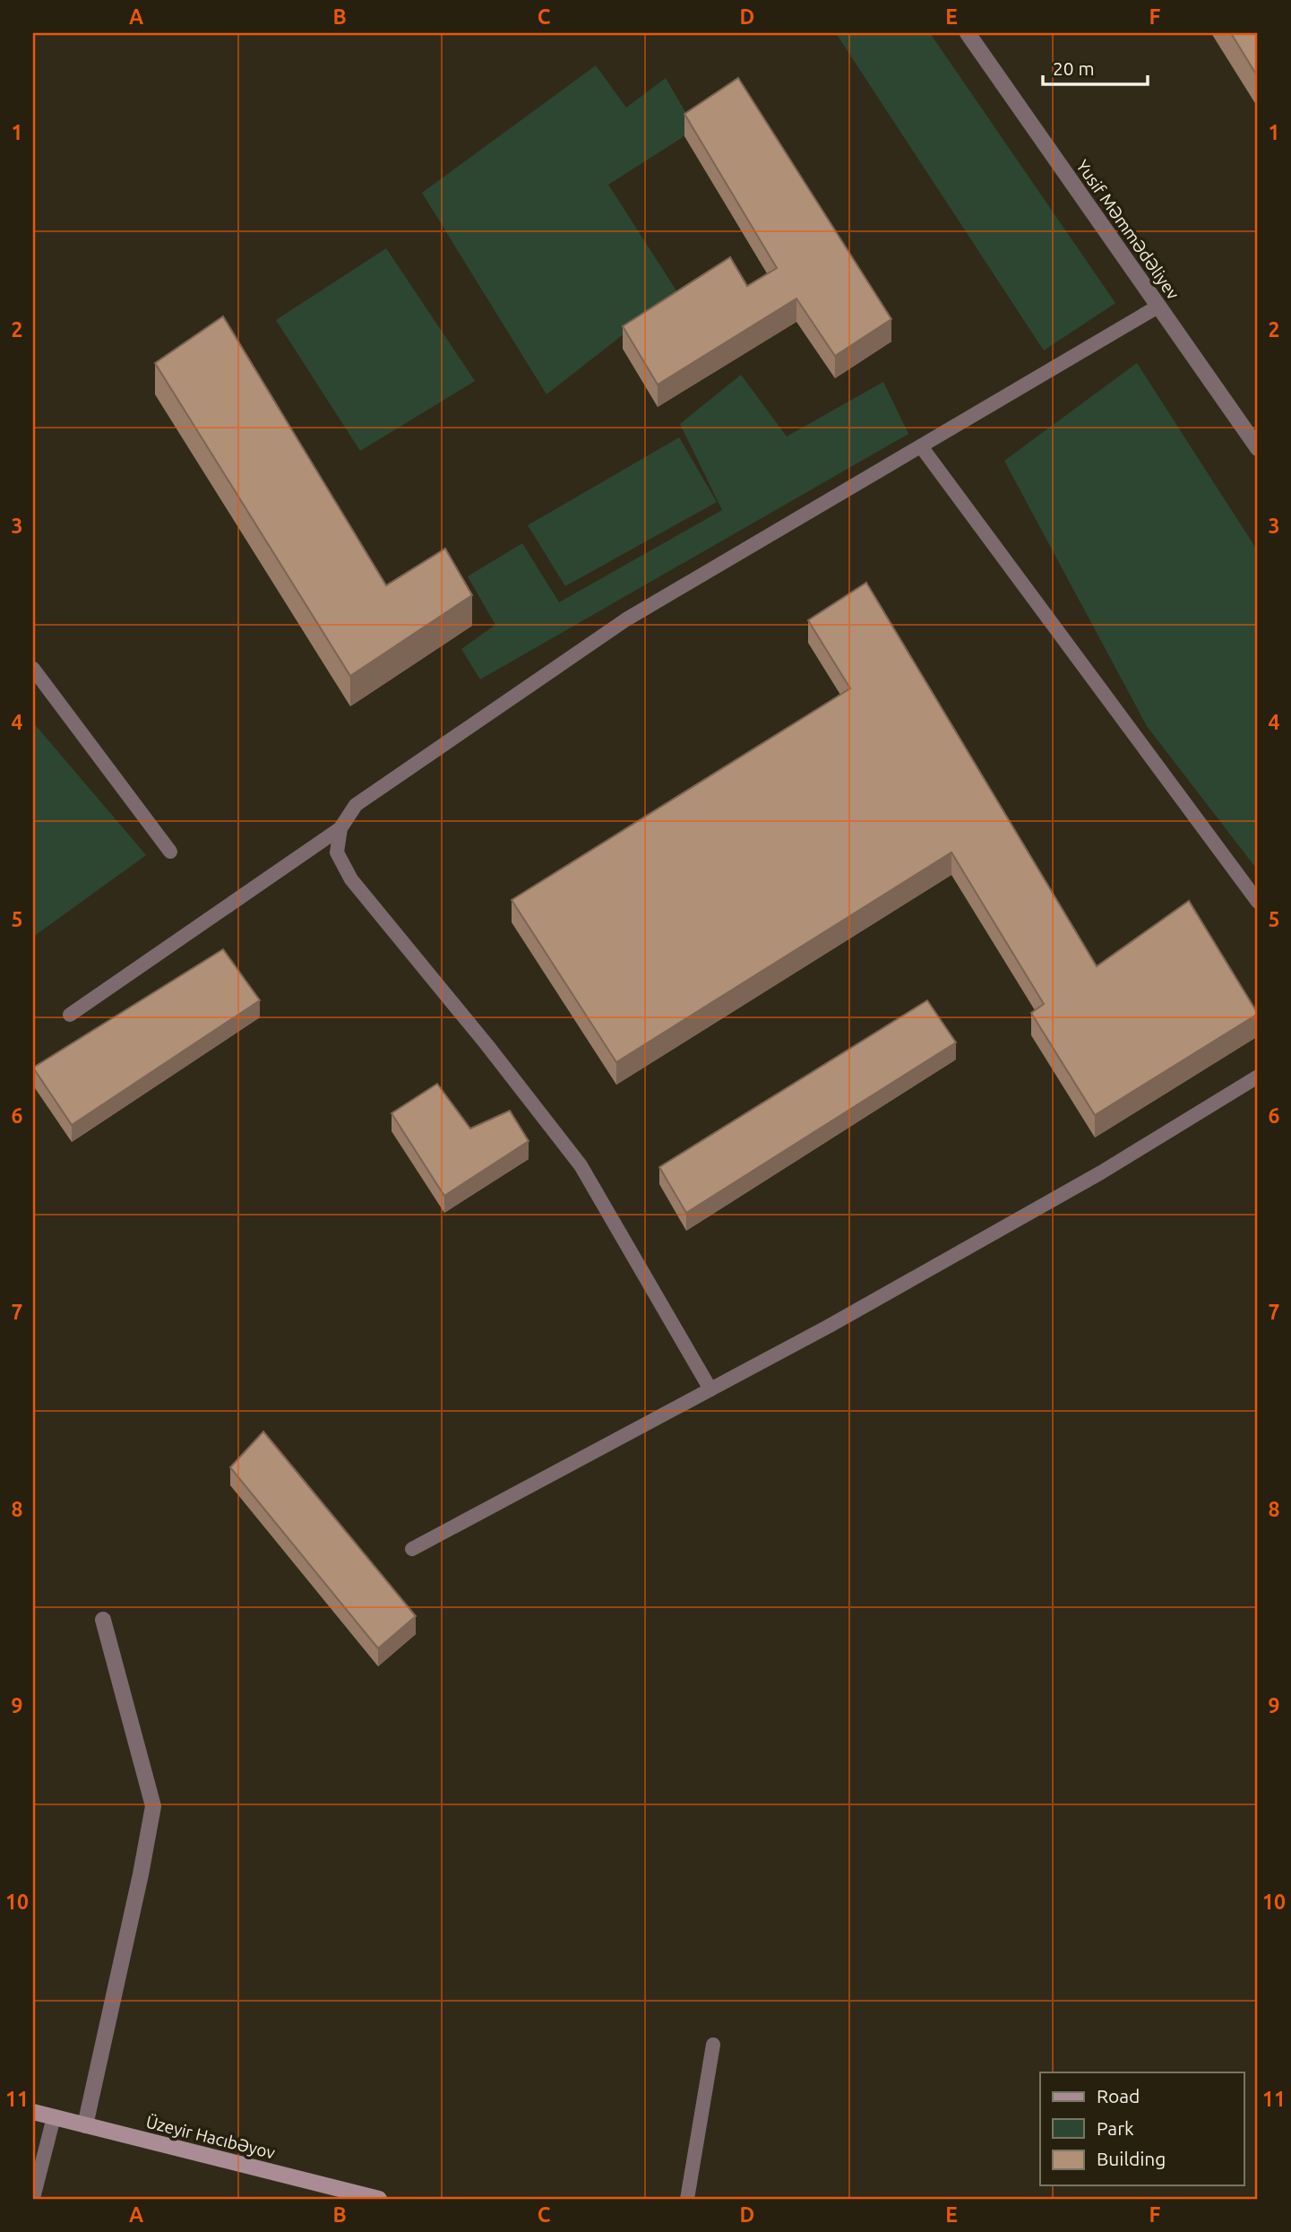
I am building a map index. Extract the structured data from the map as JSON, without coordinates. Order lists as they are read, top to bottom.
{
  "streets": {
    "main road": ["Üzeyir Hacıbəyov"],
    "street": ["Yusif Məmmədəliyev"]
  },
  "legend": ["Road", "Park", "Building"],
  "scale_bar": "20 m",
  "grid": {
    "columns": [
      "A",
      "B",
      "C",
      "D",
      "E",
      "F"
    ],
    "rows": [
      "1",
      "2",
      "3",
      "4",
      "5",
      "6",
      "7",
      "8",
      "9",
      "10",
      "11"
    ]
  }
}
